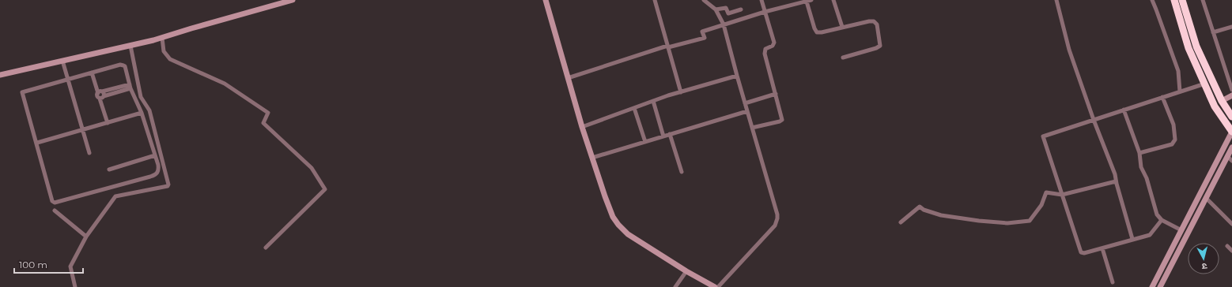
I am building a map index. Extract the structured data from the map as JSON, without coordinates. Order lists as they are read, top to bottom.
{
  "scale_bar": "100 m",
  "north": "bottom"
}
